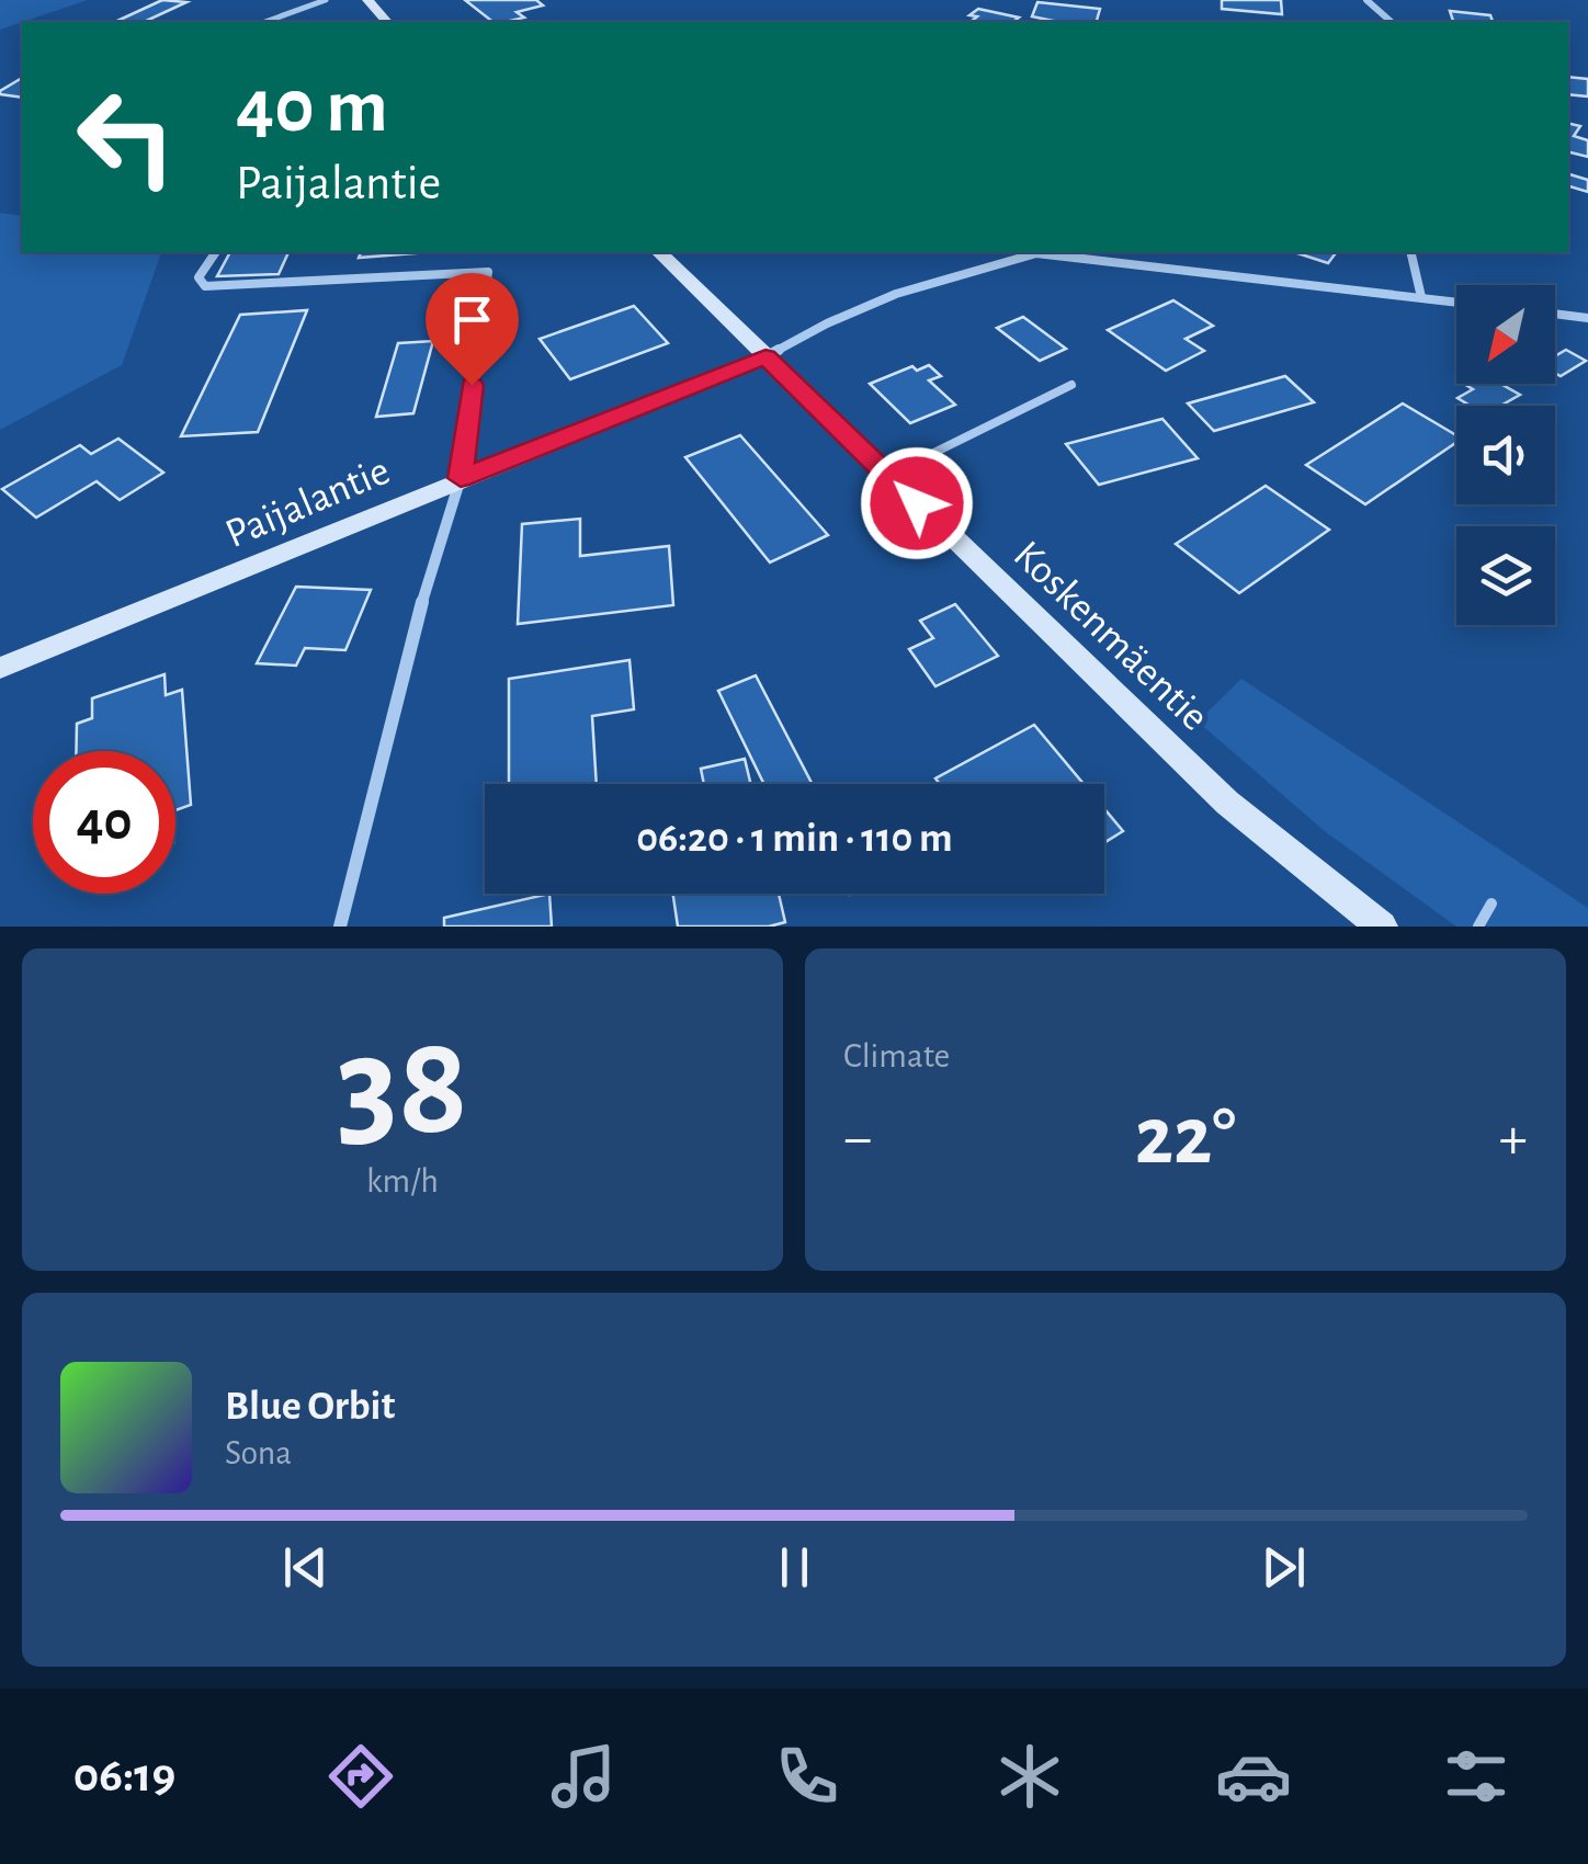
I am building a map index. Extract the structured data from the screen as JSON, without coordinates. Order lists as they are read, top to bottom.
{
  "streets": {
    "street": ["Paijalantie", "Koskenmäentie"]
  },
  "crossings": [
    ["Paijalantie", "Koskenmäentie"]
  ],
  "north": "bottom left",
  "page": {
    "turn": ["40 m", "Paijalantie"],
    "limit": "40",
    "trip": "06:20 · 1 min · 110 m",
    "tile": [
      ["38", "km/h"],
      "Climate"
    ],
    "heat": ["−", "22°", "+"],
    "song": ["Blue Orbit", "Sona"],
    "tabs": "06:19"
  }
}
